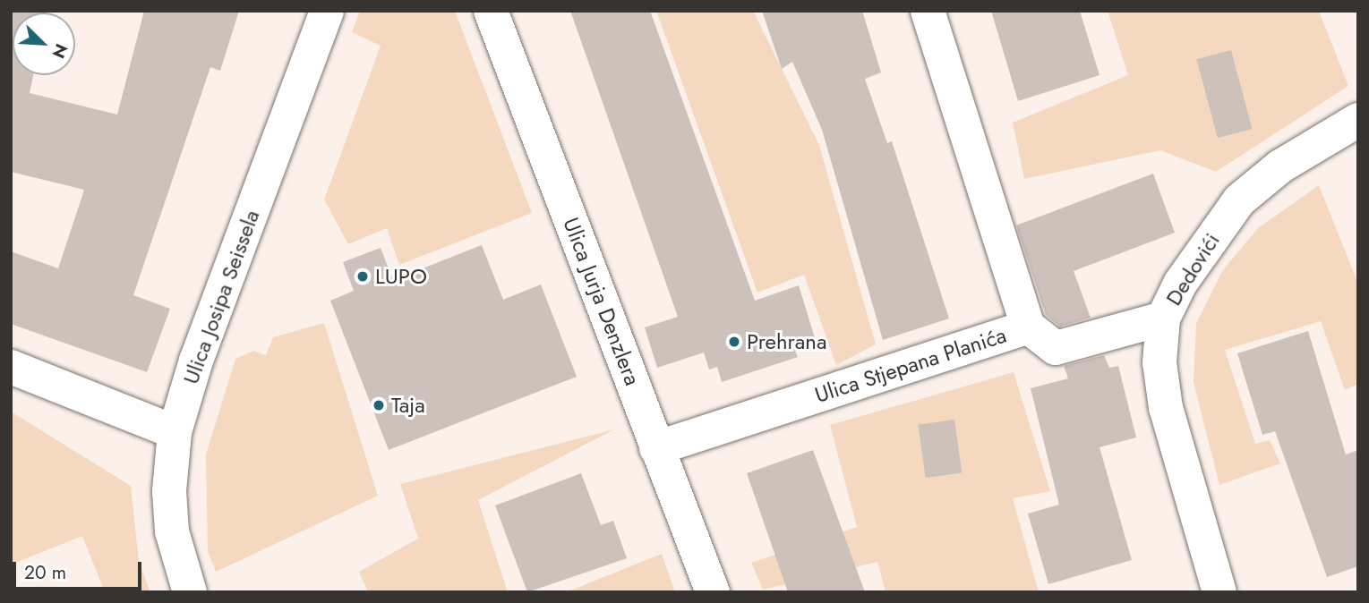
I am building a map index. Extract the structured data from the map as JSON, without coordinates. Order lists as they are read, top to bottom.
{
  "streets": {
    "street": [
      "Dedovići",
      "Ulica Josipa Seissela",
      "Ulica Jurja Denzlera",
      "Ulica Stjepana Planića"
    ]
  },
  "crossings": [
    ["Ulica Jurja Denzlera", "Ulica Stjepana Planića"]
  ],
  "places": ["LUPO", "Prehrana", "Taja"],
  "scale_bar": "20 m",
  "north": "bottom right"
}
